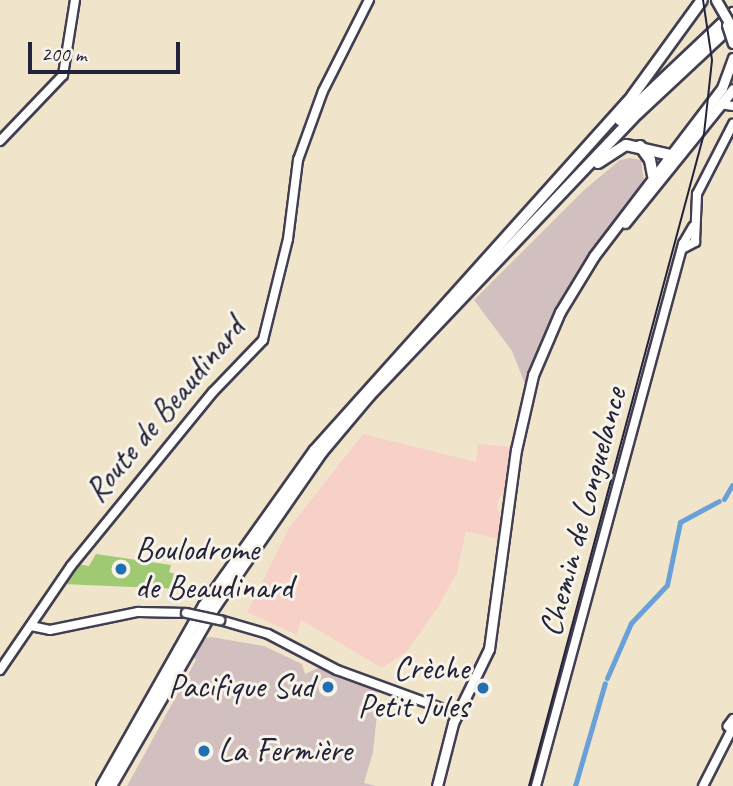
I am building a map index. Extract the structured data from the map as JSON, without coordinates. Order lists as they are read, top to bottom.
{
  "streets": {
    "street": ["Route de Beaudinard", "Chemin de Longuelance"]
  },
  "places": [
    "Boulodrome de Beaudinard",
    "Pacifique Sud",
    "Crèche Petit Jules",
    "La Fermière"
  ],
  "scale_bar": "200 m"
}
